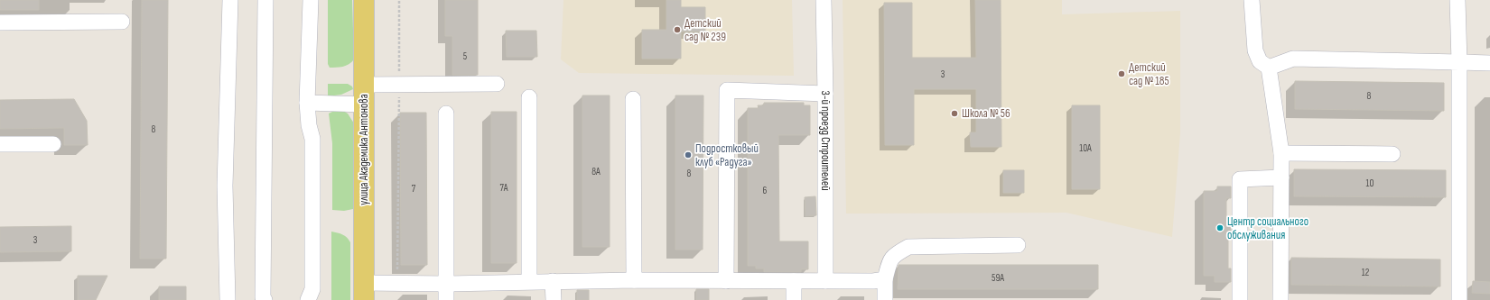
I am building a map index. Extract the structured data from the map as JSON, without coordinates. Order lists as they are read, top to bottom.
{
  "streets": {
    "main road": ["улица Академика Антонова"],
    "street": ["3-й проезд Строителей"]
  },
  "places": [
    "Детский сад № 239",
    "Детский сад № 185",
    "Школа № 56",
    "Подростковый клуб «Радуга»",
    "Центр социального обслуживания"
  ],
  "house_numbers": [
    "5",
    "3",
    "8",
    "8",
    "10А",
    "8А",
    "8",
    "10",
    "7А",
    "7",
    "6",
    "3",
    "12",
    "59А"
  ]
}
